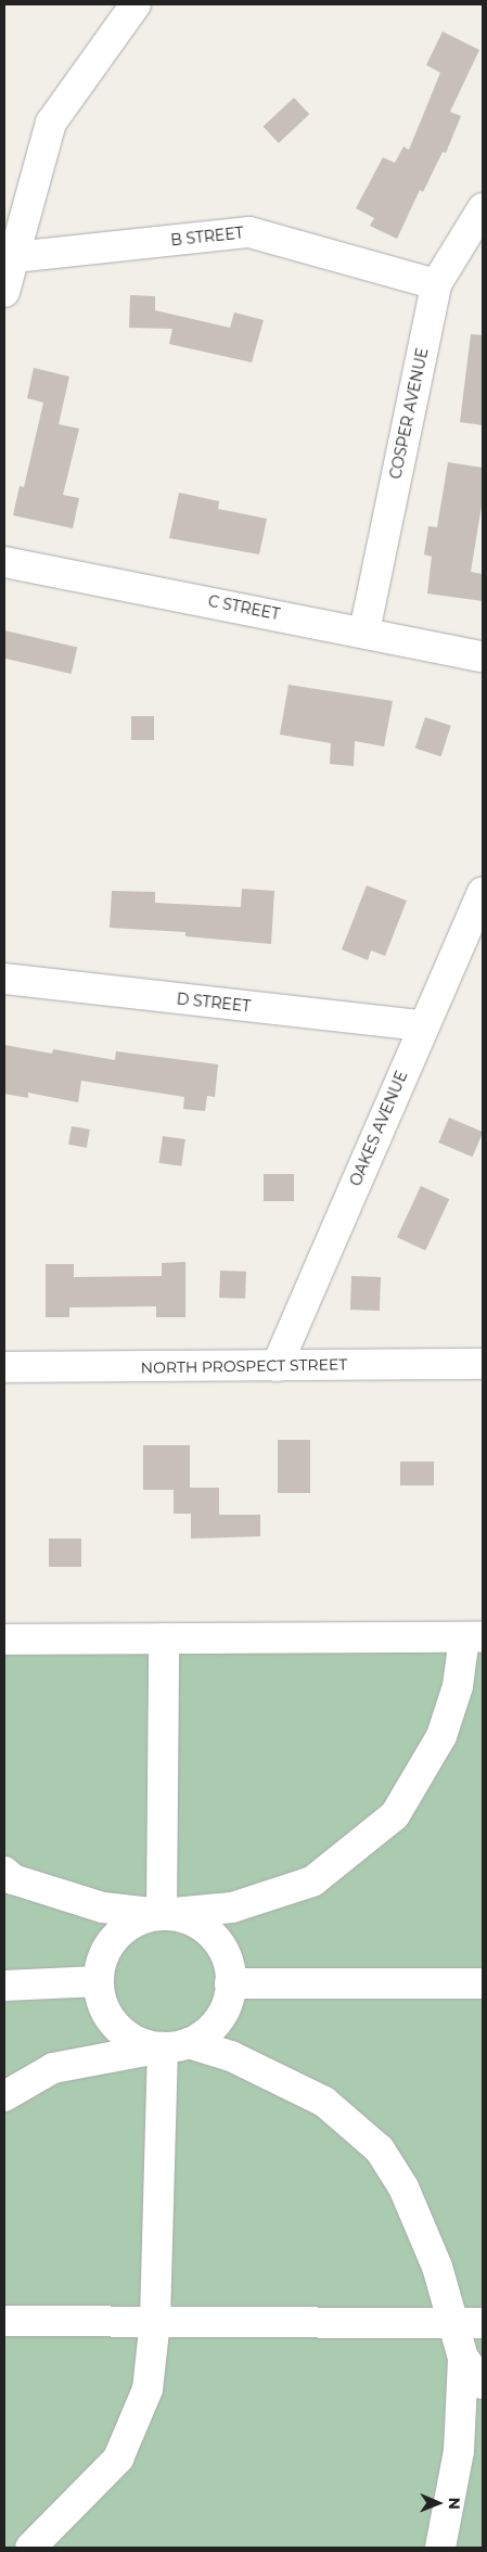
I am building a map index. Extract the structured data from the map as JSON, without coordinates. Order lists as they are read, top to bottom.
{
  "streets": {
    "street": [
      "B STREET",
      "COSPER AVENUE",
      "C STREET",
      "D STREET",
      "OAKES AVENUE",
      "NORTH PROSPECT STREET"
    ]
  },
  "crossings": [
    ["B STREET", "COSPER AVENUE"],
    ["COSPER AVENUE", "C STREET"],
    ["D STREET", "OAKES AVENUE"],
    ["OAKES AVENUE", "NORTH PROSPECT STREET"]
  ],
  "north": "right"
}
